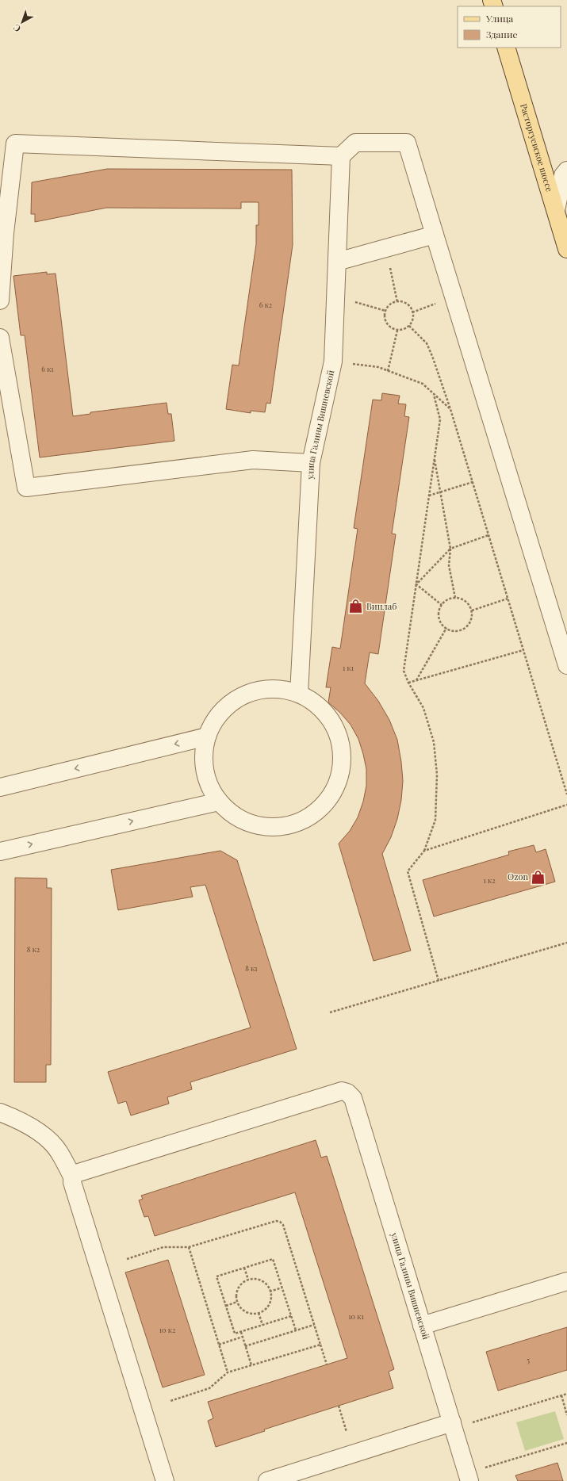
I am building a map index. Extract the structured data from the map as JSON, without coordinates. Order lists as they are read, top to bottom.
{
  "streets": {
    "main road": ["Расторгуевское шоссе"],
    "street": ["улица Галины Вишневской"]
  },
  "places": {
    "shop": ["Винлаб", "Ozon"]
  },
  "house_numbers": [
    "6 к2",
    "6 к1",
    "1 к1",
    "1 к2",
    "8 к2",
    "8 к1",
    "10 к1",
    "10 к2",
    "5"
  ],
  "legend": ["Улица", "Здание"],
  "north": "bottom left"
}
